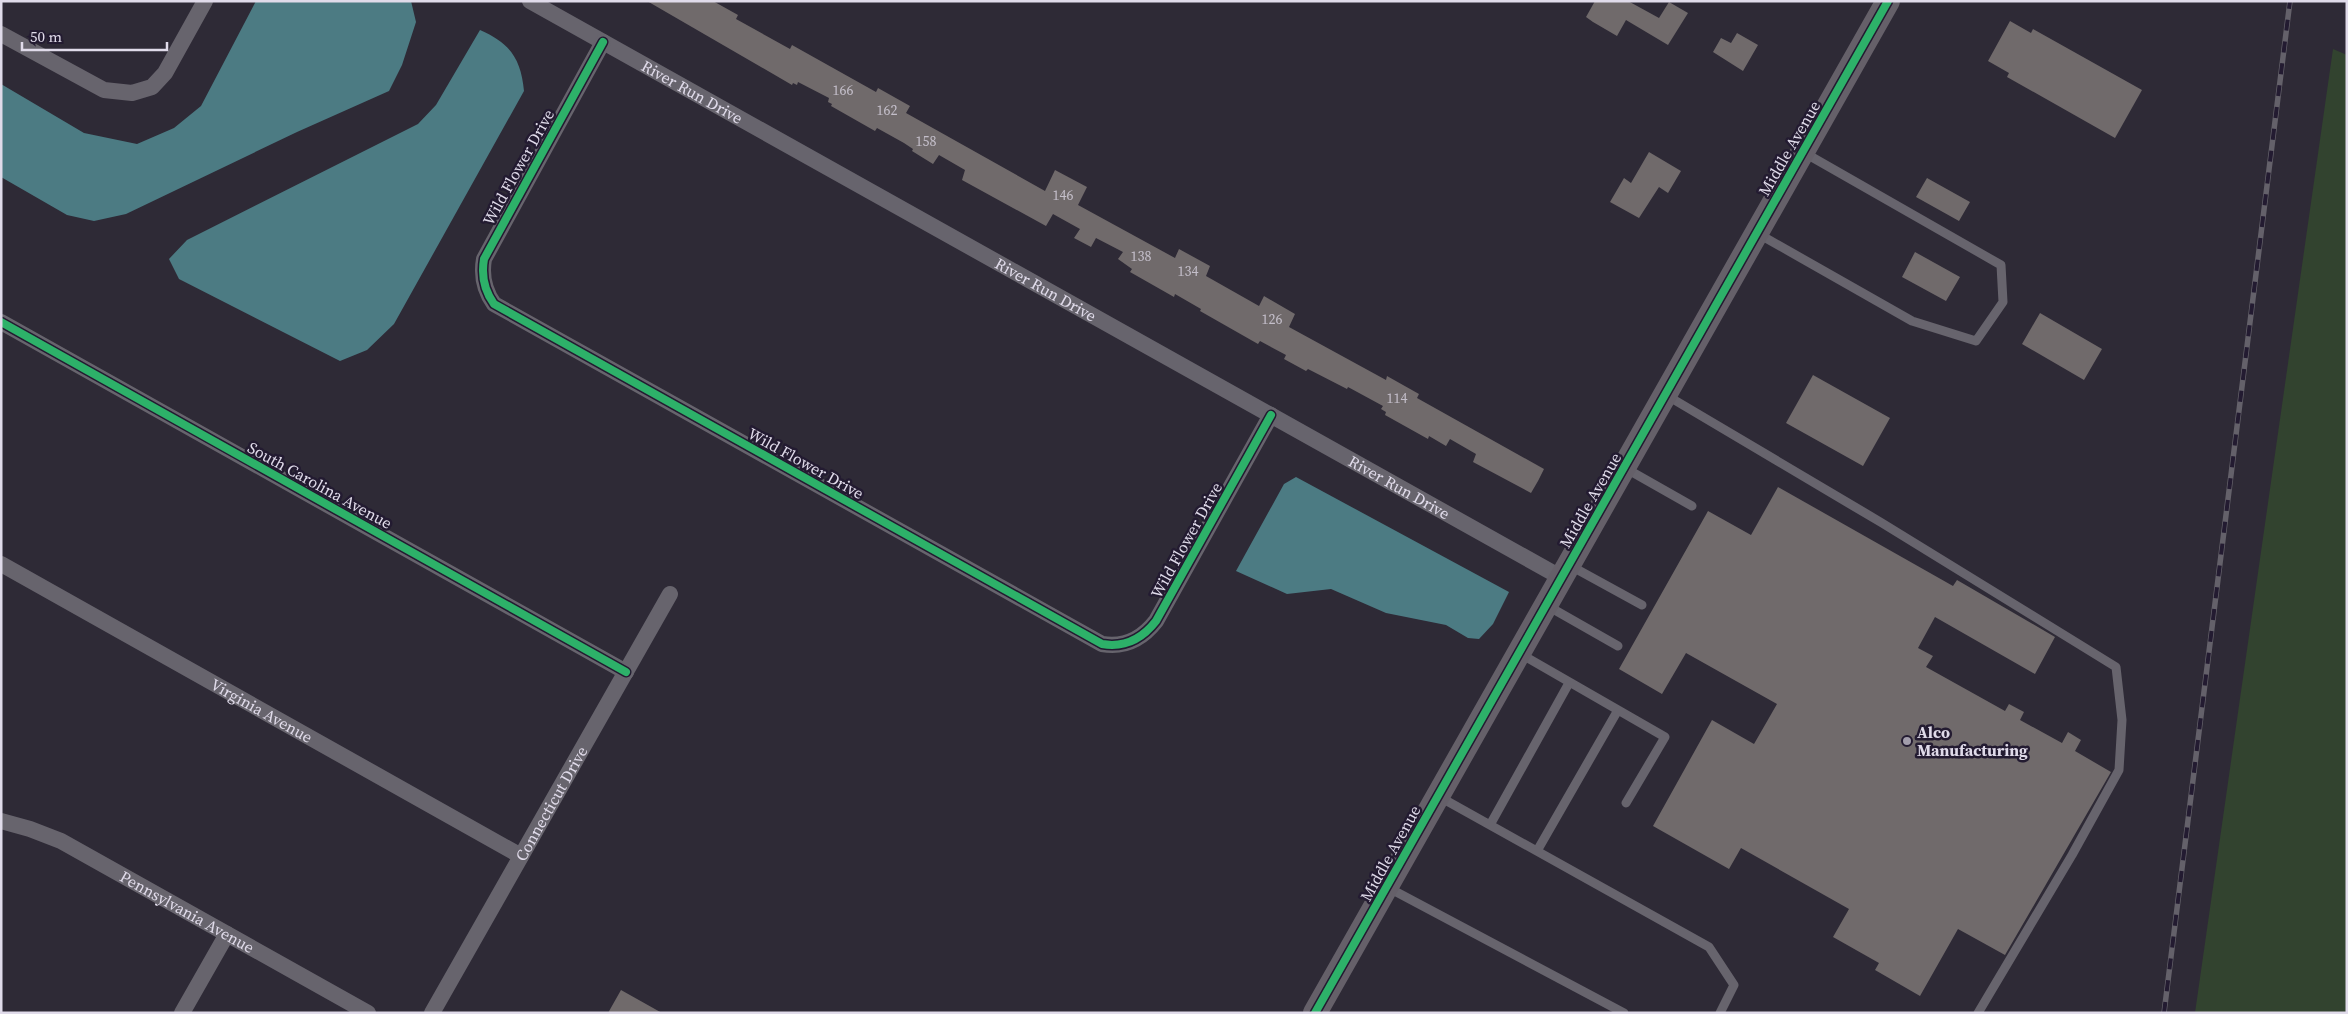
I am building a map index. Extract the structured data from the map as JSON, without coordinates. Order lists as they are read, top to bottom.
{
  "streets": {
    "street": [
      "River Run Drive",
      "Middle Avenue",
      "Wild Flower Drive",
      "South Carolina Avenue",
      "Virginia Avenue",
      "Connecticut Drive",
      "Pennsylvania Avenue"
    ]
  },
  "crossings": [
    ["River Run Drive", "Middle Avenue"],
    ["River Run Drive", "Wild Flower Drive"],
    ["South Carolina Avenue", "Connecticut Drive"],
    ["Virginia Avenue", "Connecticut Drive"]
  ],
  "places": ["Alco Manufacturing"],
  "house_numbers": [
    "166",
    "162",
    "158",
    "146",
    "138",
    "134",
    "126",
    "114"
  ],
  "scale_bar": "50 m"
}
